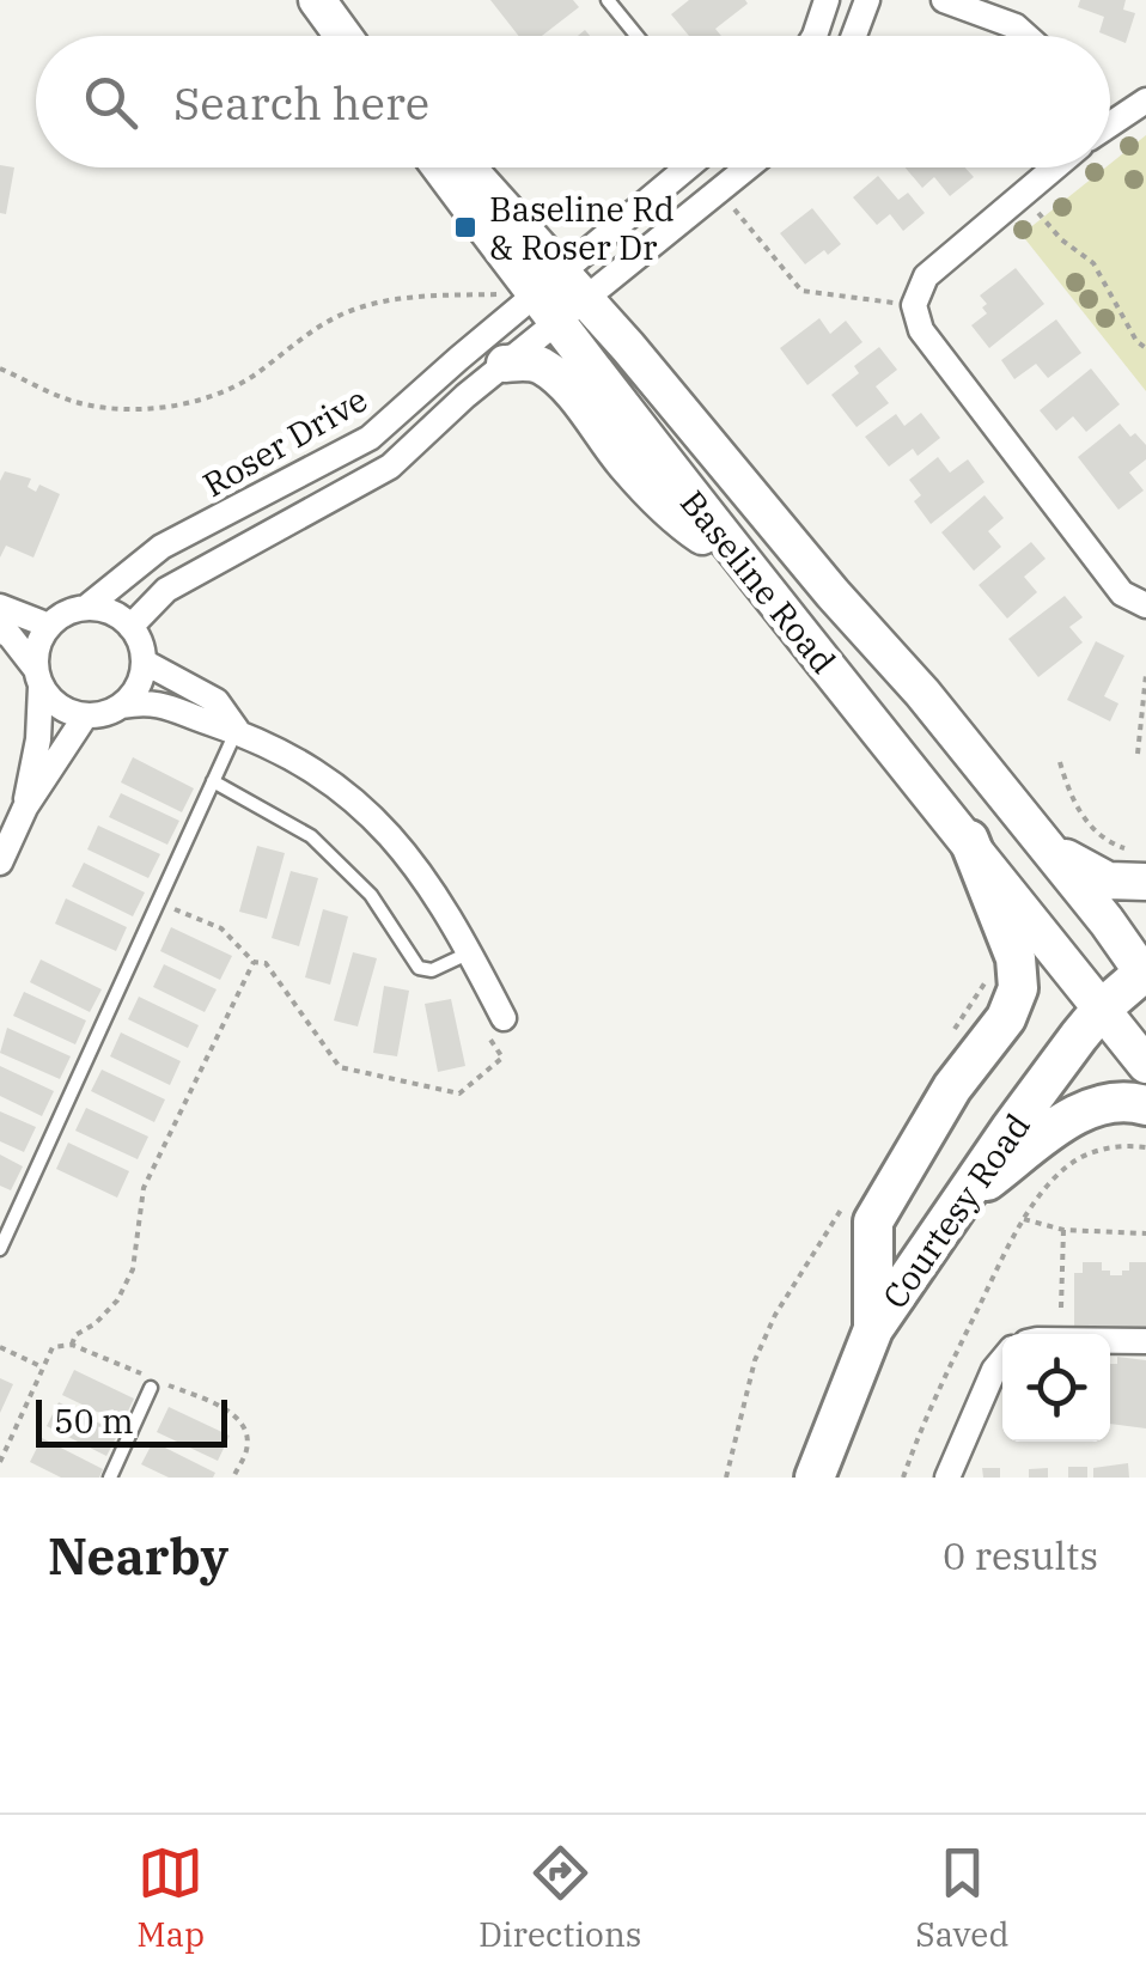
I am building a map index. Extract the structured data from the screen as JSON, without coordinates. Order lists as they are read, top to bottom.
{
  "streets": {
    "main road": ["Baseline Road", "Courtesy Road"],
    "street": ["Roser Drive"]
  },
  "crossings": [
    ["Roser Drive", "Baseline Road"],
    ["Baseline Road", "Courtesy Road"]
  ],
  "places": {
    "transit": ["Baseline Rd & Roser Dr"]
  },
  "scale_bar": "50 m",
  "page": {
    "search": "Search here",
    "scale": "50 m",
    "heading": ["Nearby", "0 results"],
    "nav": ["Map", "Directions", "Saved"]
  }
}
